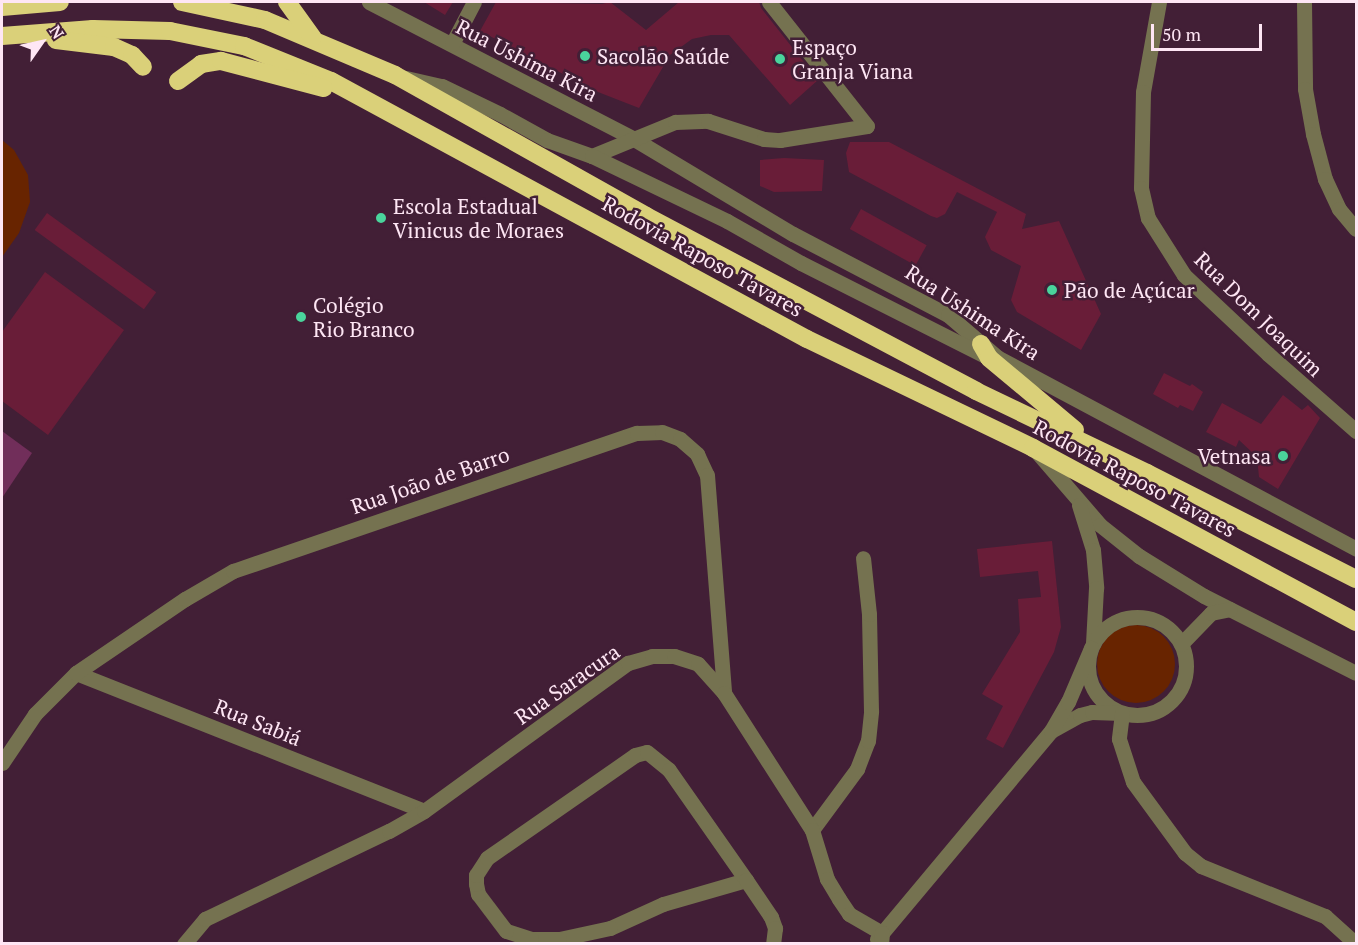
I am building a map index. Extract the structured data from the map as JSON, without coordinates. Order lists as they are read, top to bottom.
{
  "streets": {
    "highway": ["Rodovia Raposo Tavares"],
    "street": [
      "Rua Ushima Kira",
      "Rua Dom Joaquim",
      "Rua João de Barro",
      "Rua Saracura",
      "Rua Sabiá"
    ]
  },
  "crossings": [
    ["Rua João de Barro", "Rua Saracura"],
    ["Rua João de Barro", "Rua Sabiá"],
    ["Rua Saracura", "Rua Sabiá"]
  ],
  "places": [
    "Sacolão Saúde",
    "Espaço Granja Viana",
    "Escola Estadual Vinicus de Moraes",
    "Pão de Açúcar",
    "Colégio Rio Branco",
    "Vetnasa"
  ],
  "scale_bar": "50 m",
  "north": "top right"
}
